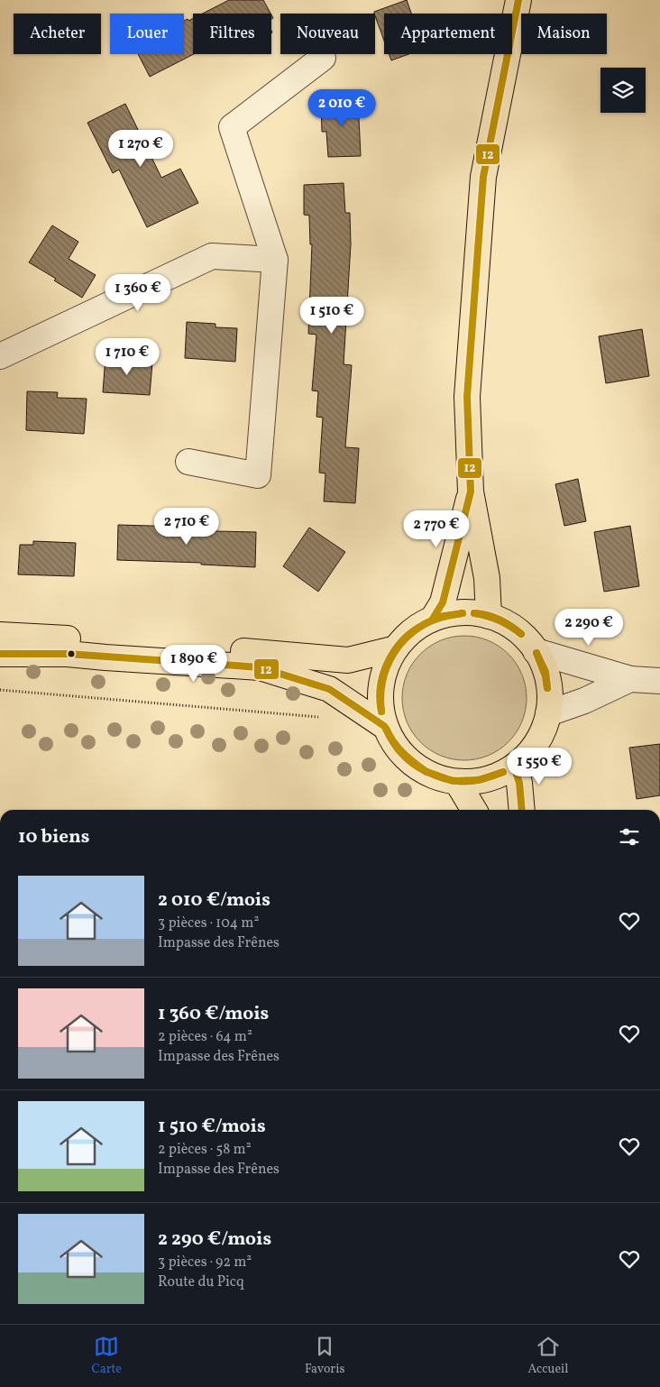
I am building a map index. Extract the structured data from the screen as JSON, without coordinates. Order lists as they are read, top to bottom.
{
  "lines": ["transit line 12"],
  "page": {
    "chip": [
      "Acheter",
      "Louer",
      "Filtres",
      "Nouveau",
      "Appartement",
      "Maison"
    ],
    "price": [
      "2 010 €",
      "1 270 €",
      "1 360 €",
      "1 510 €",
      "1 710 €",
      "2 710 €",
      "2 770 €",
      "2 290 €",
      "1 890 €",
      "1 550 €"
    ],
    "heading": "10 biens",
    "list": [
      {
        "name": "2 010 €/mois",
        "note": "3 pièces · 104 m² · Impasse des Frênes"
      },
      {
        "name": "1 360 €/mois",
        "note": "2 pièces · 64 m² · Impasse des Frênes"
      },
      {
        "name": "1 510 €/mois",
        "note": "2 pièces · 58 m² · Impasse des Frênes"
      },
      {
        "name": "2 290 €/mois",
        "note": "3 pièces · 92 m² · Route du Picq"
      }
    ],
    "tabs": ["Carte", "Favoris", "Accueil"]
  }
}
